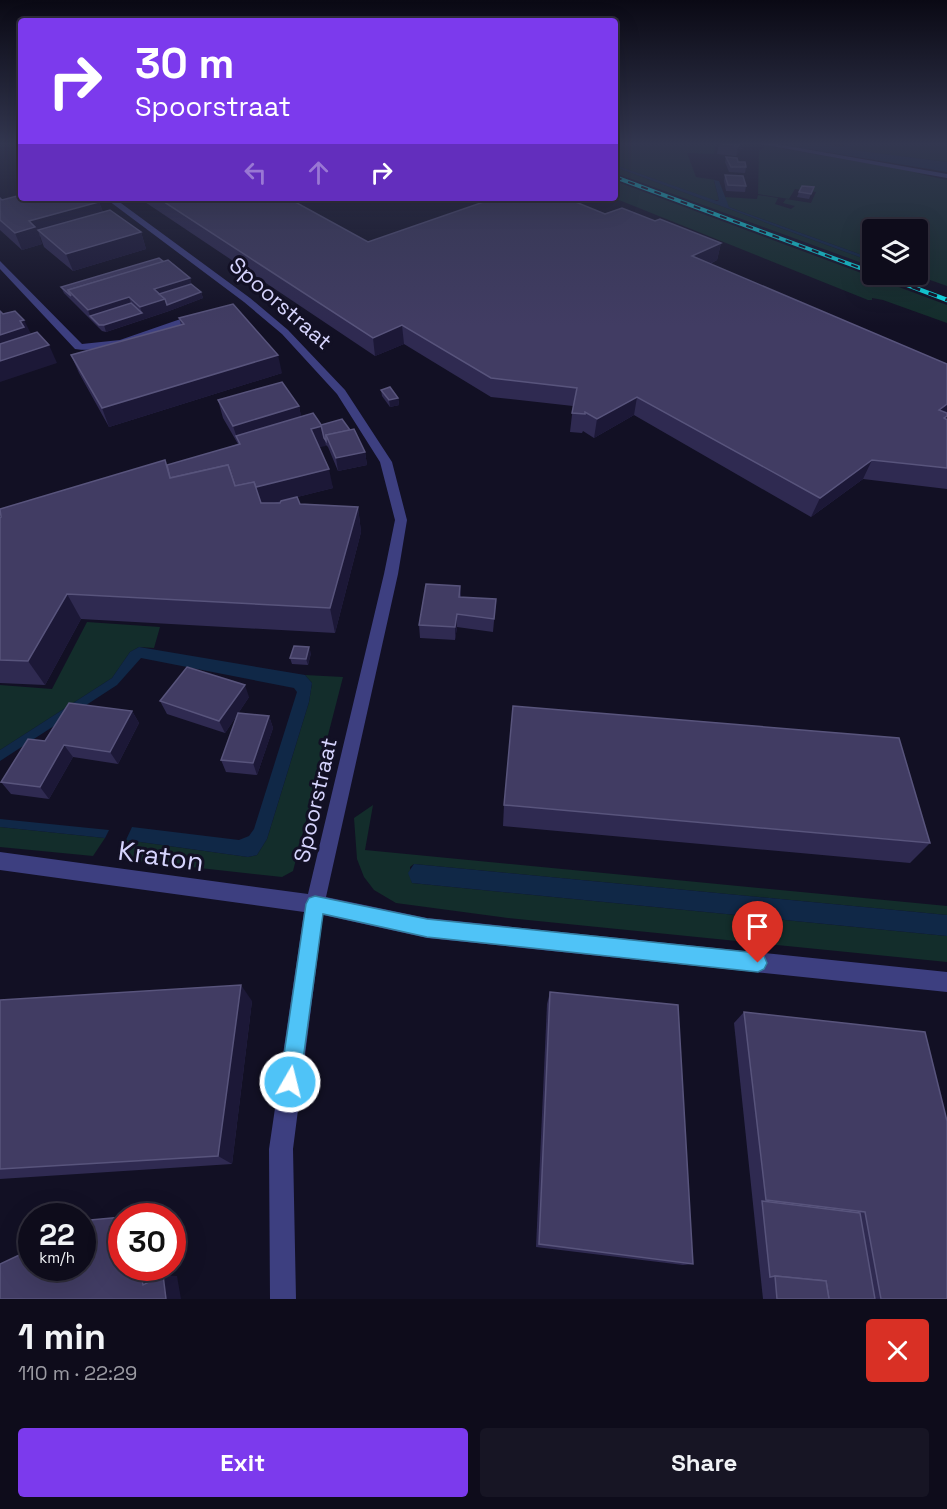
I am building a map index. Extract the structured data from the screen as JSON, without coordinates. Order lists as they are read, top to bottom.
{
  "streets": {
    "street": ["Spoorstraat", "Kraton"]
  },
  "crossings": [
    ["Spoorstraat", "Kraton"]
  ],
  "page": {
    "turn": ["30 m", "Spoorstraat"],
    "speed": "22 km/h",
    "limit": "30",
    "heading": ["1 min", "110 m · 22:29"],
    "buttons": ["Exit", "Share"]
  }
}
